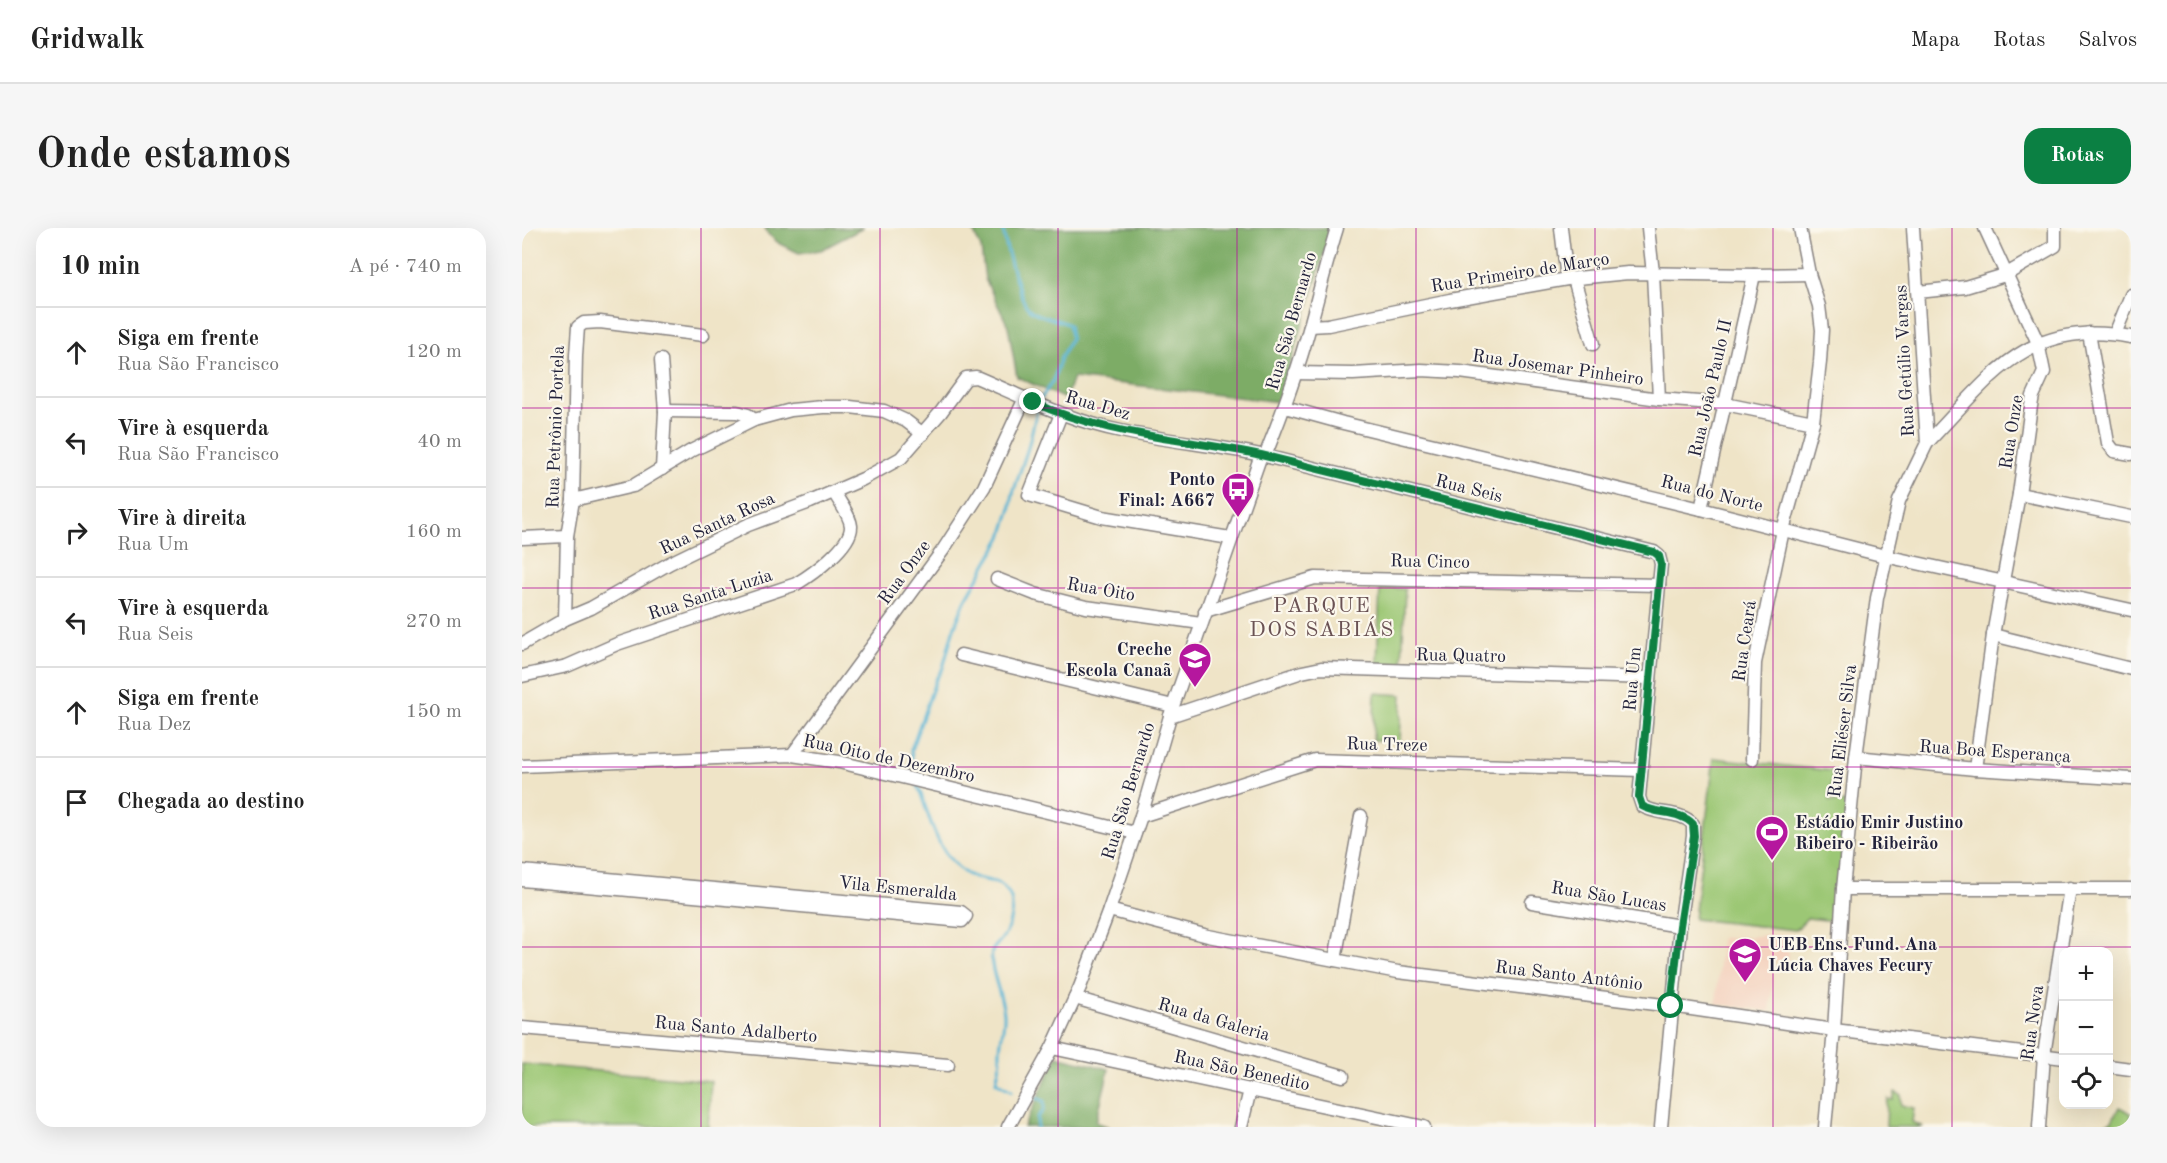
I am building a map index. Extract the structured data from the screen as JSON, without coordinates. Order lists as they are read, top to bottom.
{
  "streets": {
    "street": [
      "Rua Primeiro de Março",
      "Rua São Bernardo",
      "Rua Getúlio Vargas",
      "Rua Josemar Pinheiro",
      "Rua João Paulo II",
      "Rua Dez",
      "Rua Petrônio Portela",
      "Rua Onze",
      "Rua Seis",
      "Rua do Norte",
      "Rua Santa Rosa",
      "Rua Cinco",
      "Rua Oito",
      "Rua Santa Luzia",
      "Rua Ceará",
      "Rua Quatro",
      "Rua Um",
      "Rua Eliéser Silva",
      "Rua Treze",
      "Rua Boa Esperança",
      "Rua Oito de Dezembro",
      "Vila Esmeralda",
      "Rua São Lucas",
      "Rua Santo Antônio",
      "Rua da Galeria",
      "Rua Nova",
      "Rua Santo Adalberto",
      "Rua São Benedito"
    ]
  },
  "crossings": [
    ["Rua Primeiro de Março", "Rua São Bernardo"],
    ["Rua Primeiro de Março", "Rua João Paulo II"],
    ["Rua Primeiro de Março", "Rua Ceará"],
    ["Rua São Bernardo", "Rua Josemar Pinheiro"],
    ["Rua São Bernardo", "Rua Dez"],
    ["Rua São Bernardo", "Rua Seis"],
    ["Rua São Bernardo", "Rua do Norte"],
    ["Rua São Bernardo", "Rua Cinco"],
    ["Rua São Bernardo", "Rua Oito"],
    ["Rua São Bernardo", "Rua Quatro"],
    ["Rua São Bernardo", "Rua Treze"],
    ["Rua São Bernardo", "Rua Oito de Dezembro"],
    ["Rua São Bernardo", "Rua Santo Antônio"],
    ["Rua São Bernardo", "Rua da Galeria"],
    ["Rua São Bernardo", "Rua São Benedito"],
    ["Rua Getúlio Vargas", "Rua do Norte"],
    ["Rua Getúlio Vargas", "Rua Eliéser Silva"],
    ["Rua Josemar Pinheiro", "Rua João Paulo II"],
    ["Rua Josemar Pinheiro", "Rua Ceará"],
    ["Rua João Paulo II", "Rua do Norte"],
    ["Rua Dez", "Rua Onze"],
    ["Rua Dez", "Rua Seis"],
    ["Rua Dez", "Rua Santa Rosa"],
    ["Rua Petrônio Portela", "Rua Santa Rosa"],
    ["Rua Onze", "Rua do Norte"],
    ["Rua Onze", "Rua Boa Esperança"],
    ["Rua Onze", "Rua Oito de Dezembro"],
    ["Rua Seis", "Rua Um"],
    ["Rua do Norte", "Rua Ceará"],
    ["Rua do Norte", "Rua Eliéser Silva"],
    ["Rua Santa Rosa", "Rua Santa Luzia"],
    ["Rua Cinco", "Rua Um"],
    ["Rua Quatro", "Rua Um"],
    ["Rua Um", "Rua Treze"],
    ["Rua Um", "Rua São Lucas"],
    ["Rua Eliéser Silva", "Rua Boa Esperança"],
    ["Rua Eliéser Silva", "Rua Santo Antônio"],
    ["Rua Santo Antônio", "Rua Nova"]
  ],
  "districts": ["PARQUE DOS SABIÁS"],
  "places": {
    "bus stop": ["Ponto Final: A667"],
    "school or university": ["Creche Escola Canaã", "UEB Ens. Fund. Ana Lúcia Chaves Fecury"],
    "sports": ["Estádio Emir Justino Ribeiro - Ribeirão"]
  },
  "page": {
    "header": "Gridwalk",
    "nav": ["Mapa", "Rotas", "Salvos"],
    "buttons": "Rotas",
    "title": "Onde estamos",
    "heading": ["10 min", "A pé · 740 m"],
    "list": [
      ["Siga em frente", "Rua São Francisco", "120 m"],
      ["Vire à esquerda", "Rua São Francisco", "40 m"],
      ["Vire à direita", "Rua Um", "160 m"],
      ["Vire à esquerda", "Rua Seis", "270 m"],
      ["Siga em frente", "Rua Dez", "150 m"],
      "Chegada ao destino"
    ],
    "map_buttons": ["+", "−"]
  }
}
